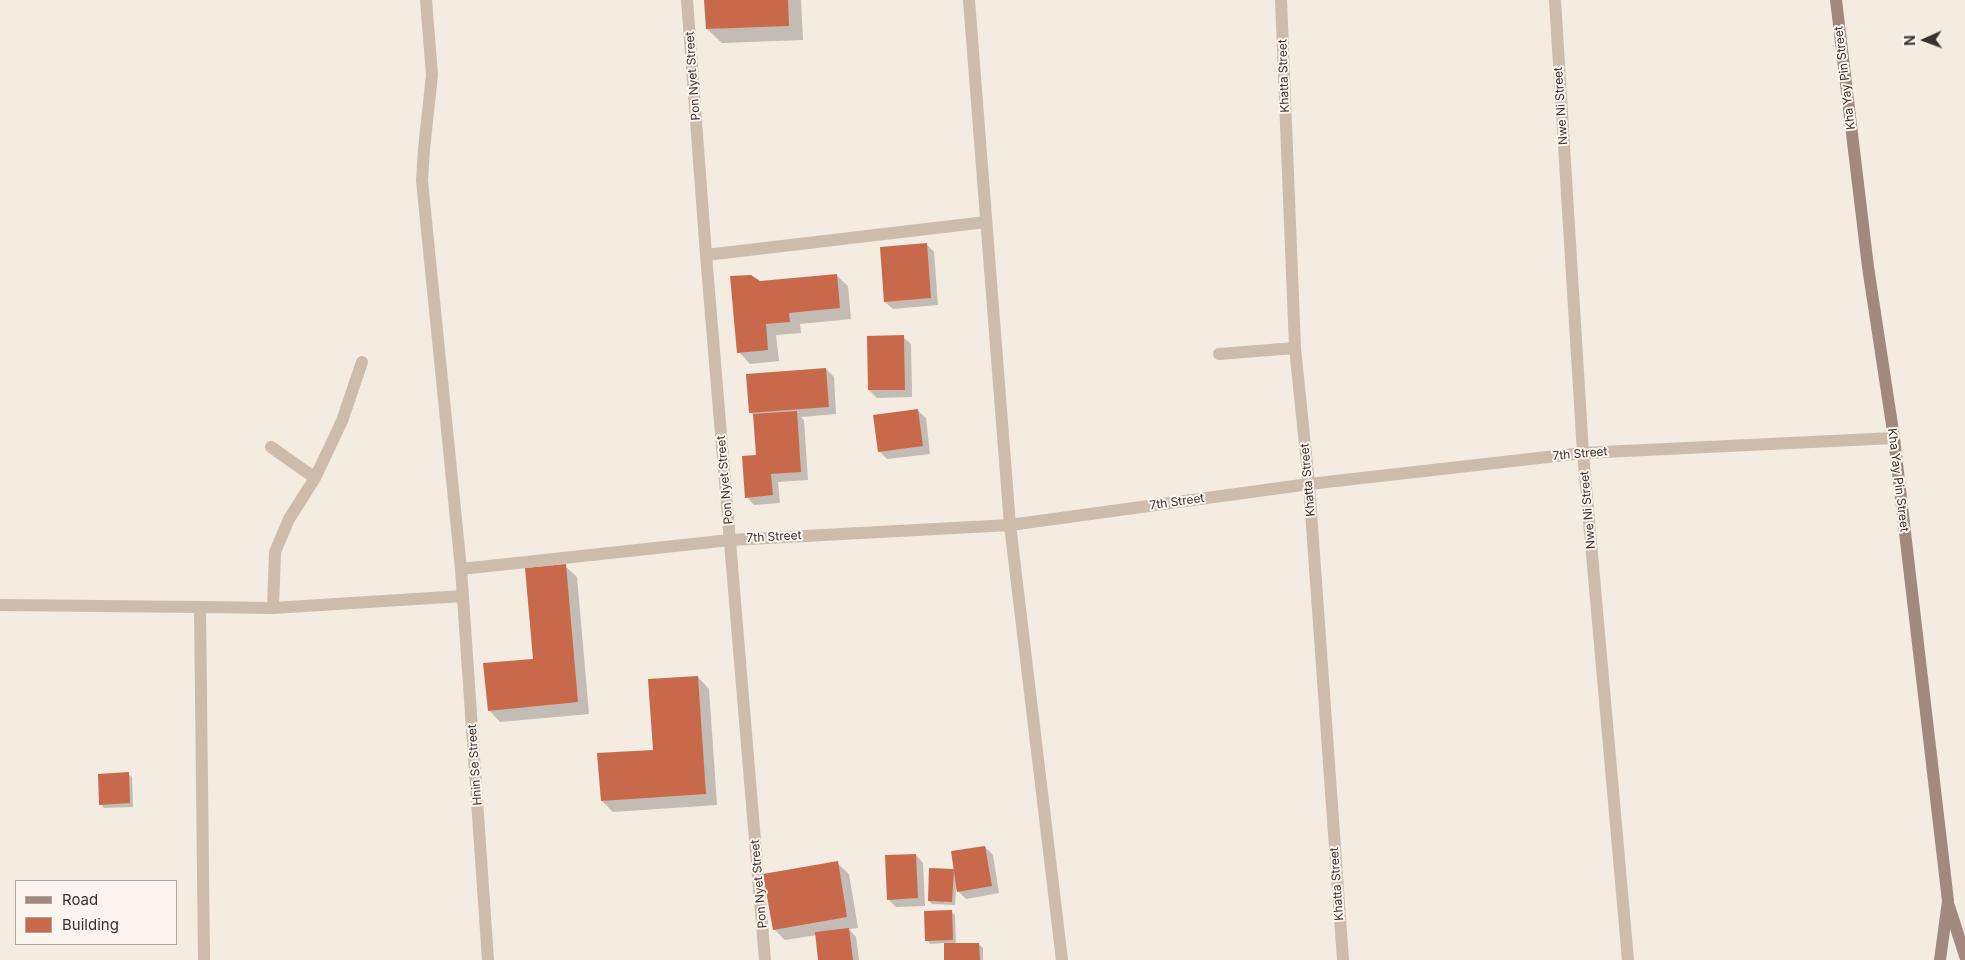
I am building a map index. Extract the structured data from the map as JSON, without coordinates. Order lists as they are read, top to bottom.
{
  "streets": {
    "street": [
      "Pon Nyet Street",
      "Khatta Street",
      "Kha Yay Pin Street",
      "Nwe Ni Street",
      "7th Street",
      "Hnin Se Street"
    ]
  },
  "crossings": [
    ["Pon Nyet Street", "7th Street"],
    ["Khatta Street", "7th Street"],
    ["Kha Yay Pin Street", "7th Street"],
    ["Nwe Ni Street", "7th Street"],
    ["7th Street", "Hnin Se Street"]
  ],
  "legend": ["Road", "Building"],
  "north": "left"
}
